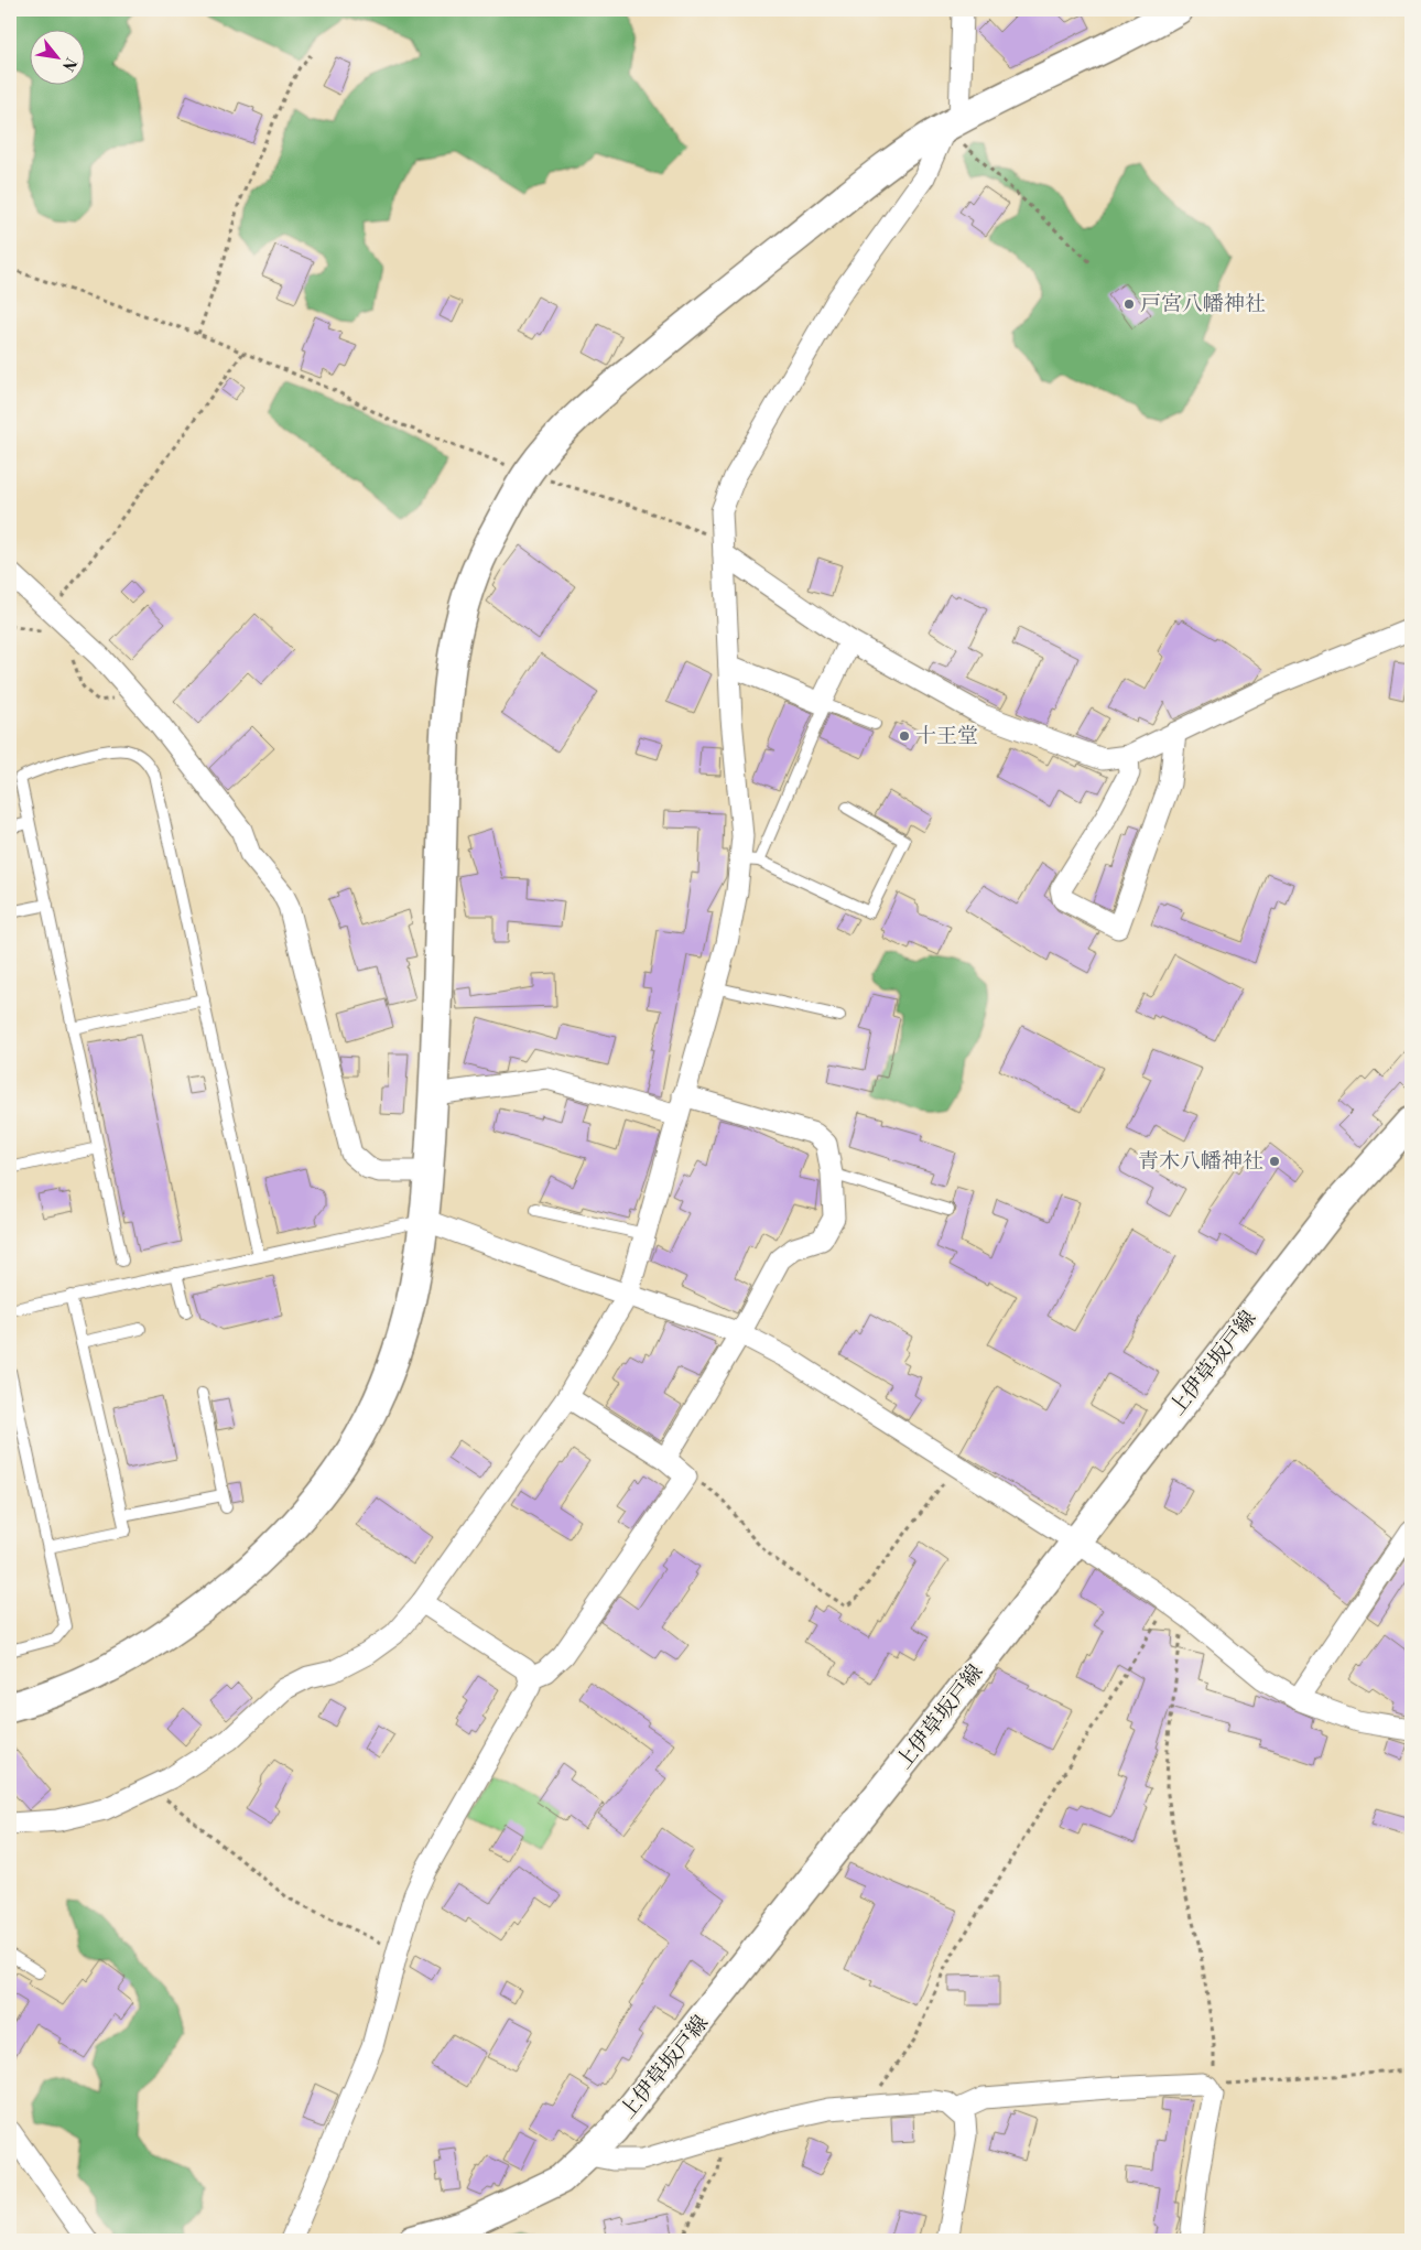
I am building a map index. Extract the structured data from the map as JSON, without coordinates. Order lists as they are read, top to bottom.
{
  "streets": {
    "street": ["上伊草坂戸線"]
  },
  "places": ["戸宮八幡神社", "十王堂", "青木八幡神社"],
  "north": "bottom right"
}
